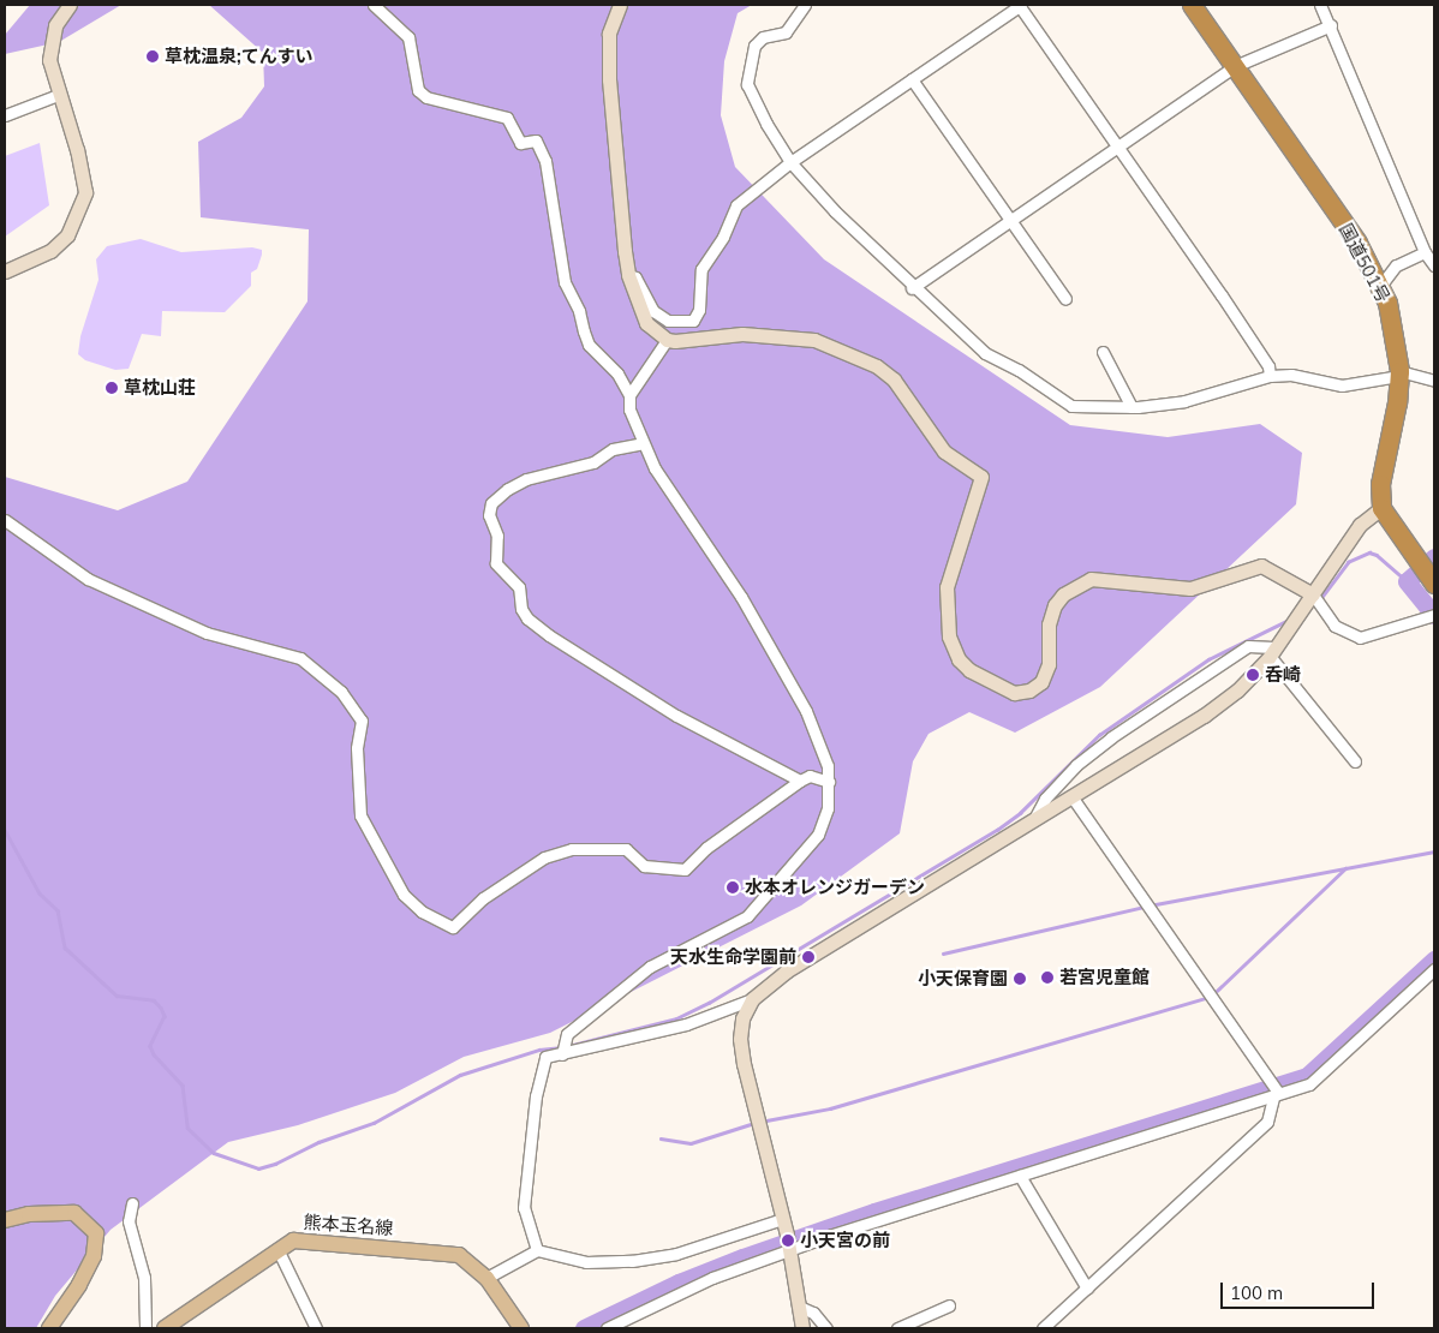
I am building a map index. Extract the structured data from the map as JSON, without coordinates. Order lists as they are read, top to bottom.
{
  "streets": {
    "highway": ["国道501号"],
    "main road": ["熊本玉名線"]
  },
  "places": [
    "草枕温泉;てんすい",
    "草枕山荘",
    "呑崎",
    "水本オレンジガーデン",
    "天水生命学園前",
    "若宮児童館",
    "小天保育園",
    "小天宮の前"
  ],
  "scale_bar": "100 m"
}
